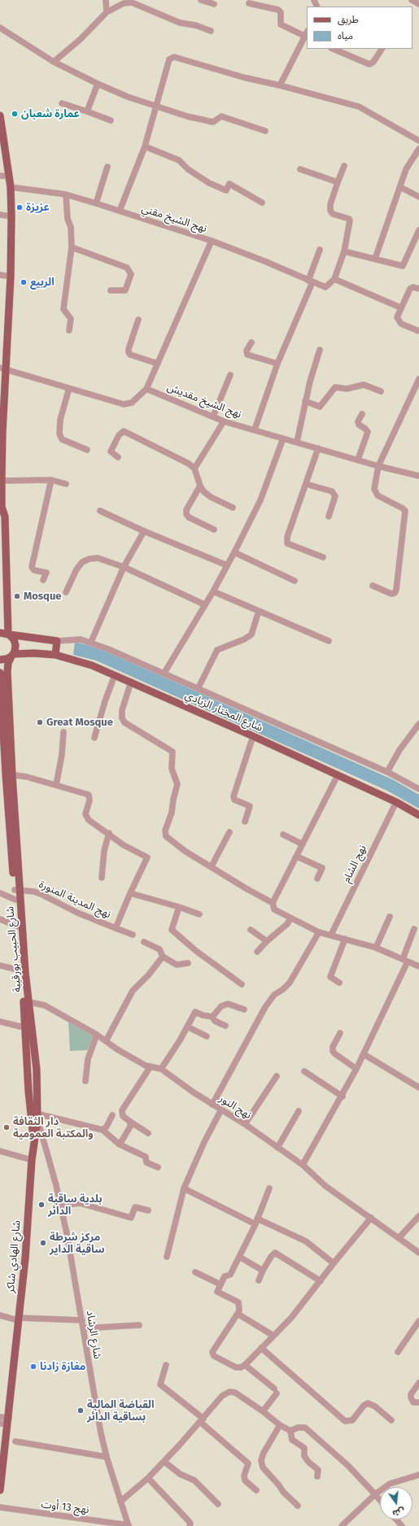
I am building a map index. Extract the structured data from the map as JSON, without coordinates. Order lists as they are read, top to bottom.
{
  "streets": {
    "main road": ["شارع المختار الزيادي", "شارع الحبيب بورقيبة", "شارع الهادي شاكر"],
    "street": [
      "نهج الشيخ مقني",
      "نهج الشيخ مقديش",
      "نهج الشام",
      "نهج المدينة المنورة",
      "نهج النور",
      "شارع الرشاد",
      "نهج 13 أوت"
    ]
  },
  "crossings": [
    ["نهج الشيخ مقني", "شارع الحبيب بورقيبة"],
    ["شارع المختار الزيادي", "نهج الشام"],
    ["شارع المختار الزيادي", "شارع الحبيب بورقيبة"],
    ["نهج المدينة المنورة", "شارع الحبيب بورقيبة"],
    ["شارع الحبيب بورقيبة", "نهج النور"],
    ["شارع الحبيب بورقيبة", "شارع الهادي شاكر"],
    ["شارع الحبيب بورقيبة", "شارع الرشاد"],
    ["شارع الرشاد", "نهج 13 أوت"]
  ],
  "places": [
    "عمارة شعبان",
    "عزيزة",
    "الربيع",
    "Mosque",
    "Great Mosque",
    "دار الثقافة والمكتبة العمومية",
    "بلدية ساقية الدائر",
    "مركز شرطة ساقية الداير",
    "مغازة زادنا",
    "القباضة المالية بساقية الدائر"
  ],
  "legend": ["طريق", "مياه"],
  "north": "bottom"
}
